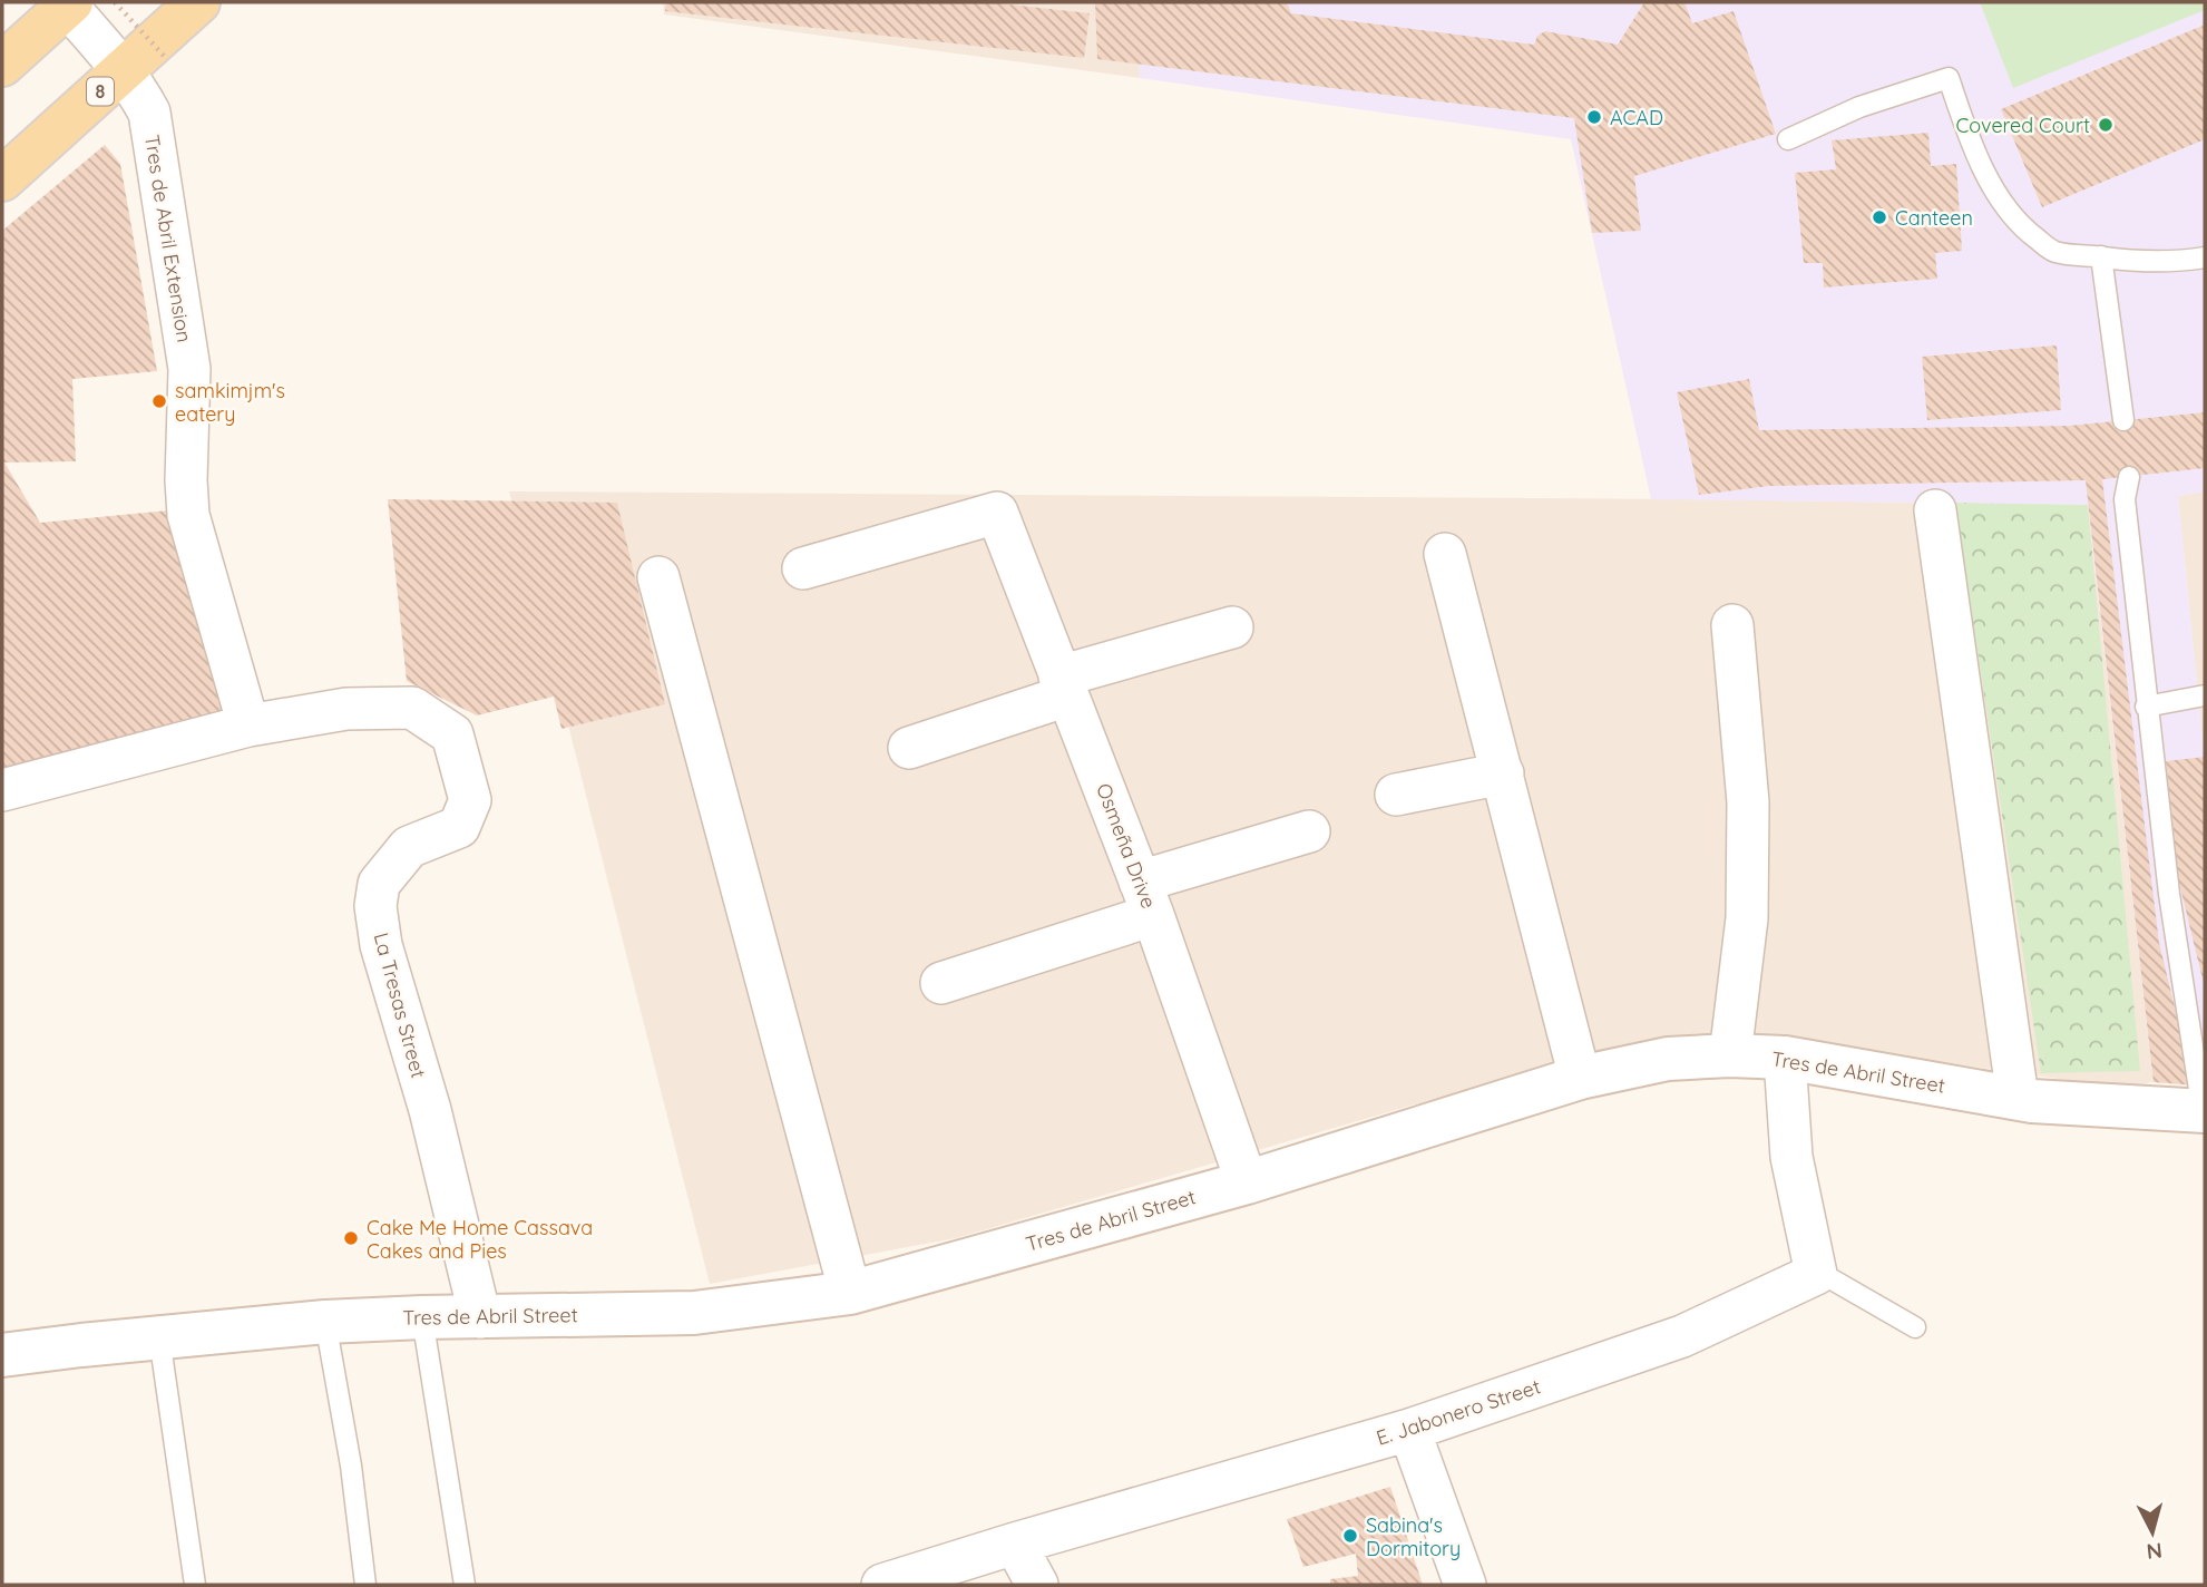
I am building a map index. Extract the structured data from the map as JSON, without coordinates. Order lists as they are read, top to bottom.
{
  "streets": {
    "main road": ["8"],
    "street": [
      "Tres de Abril Extension",
      "Osmeña Drive",
      "La Tresas Street",
      "Tres de Abril Street",
      "E. Jabonero Street"
    ]
  },
  "crossings": [
    ["8", "Tres de Abril Extension"],
    ["Tres de Abril Extension", "La Tresas Street"],
    ["Osmeña Drive", "Tres de Abril Street"],
    ["La Tresas Street", "Tres de Abril Street"]
  ],
  "places": [
    "ACAD",
    "Covered Court",
    "Canteen",
    "samkimjm's eatery",
    "Cake Me Home Cassava Cakes and Pies",
    "Sabina's Dormitory"
  ],
  "north": "bottom"
}
